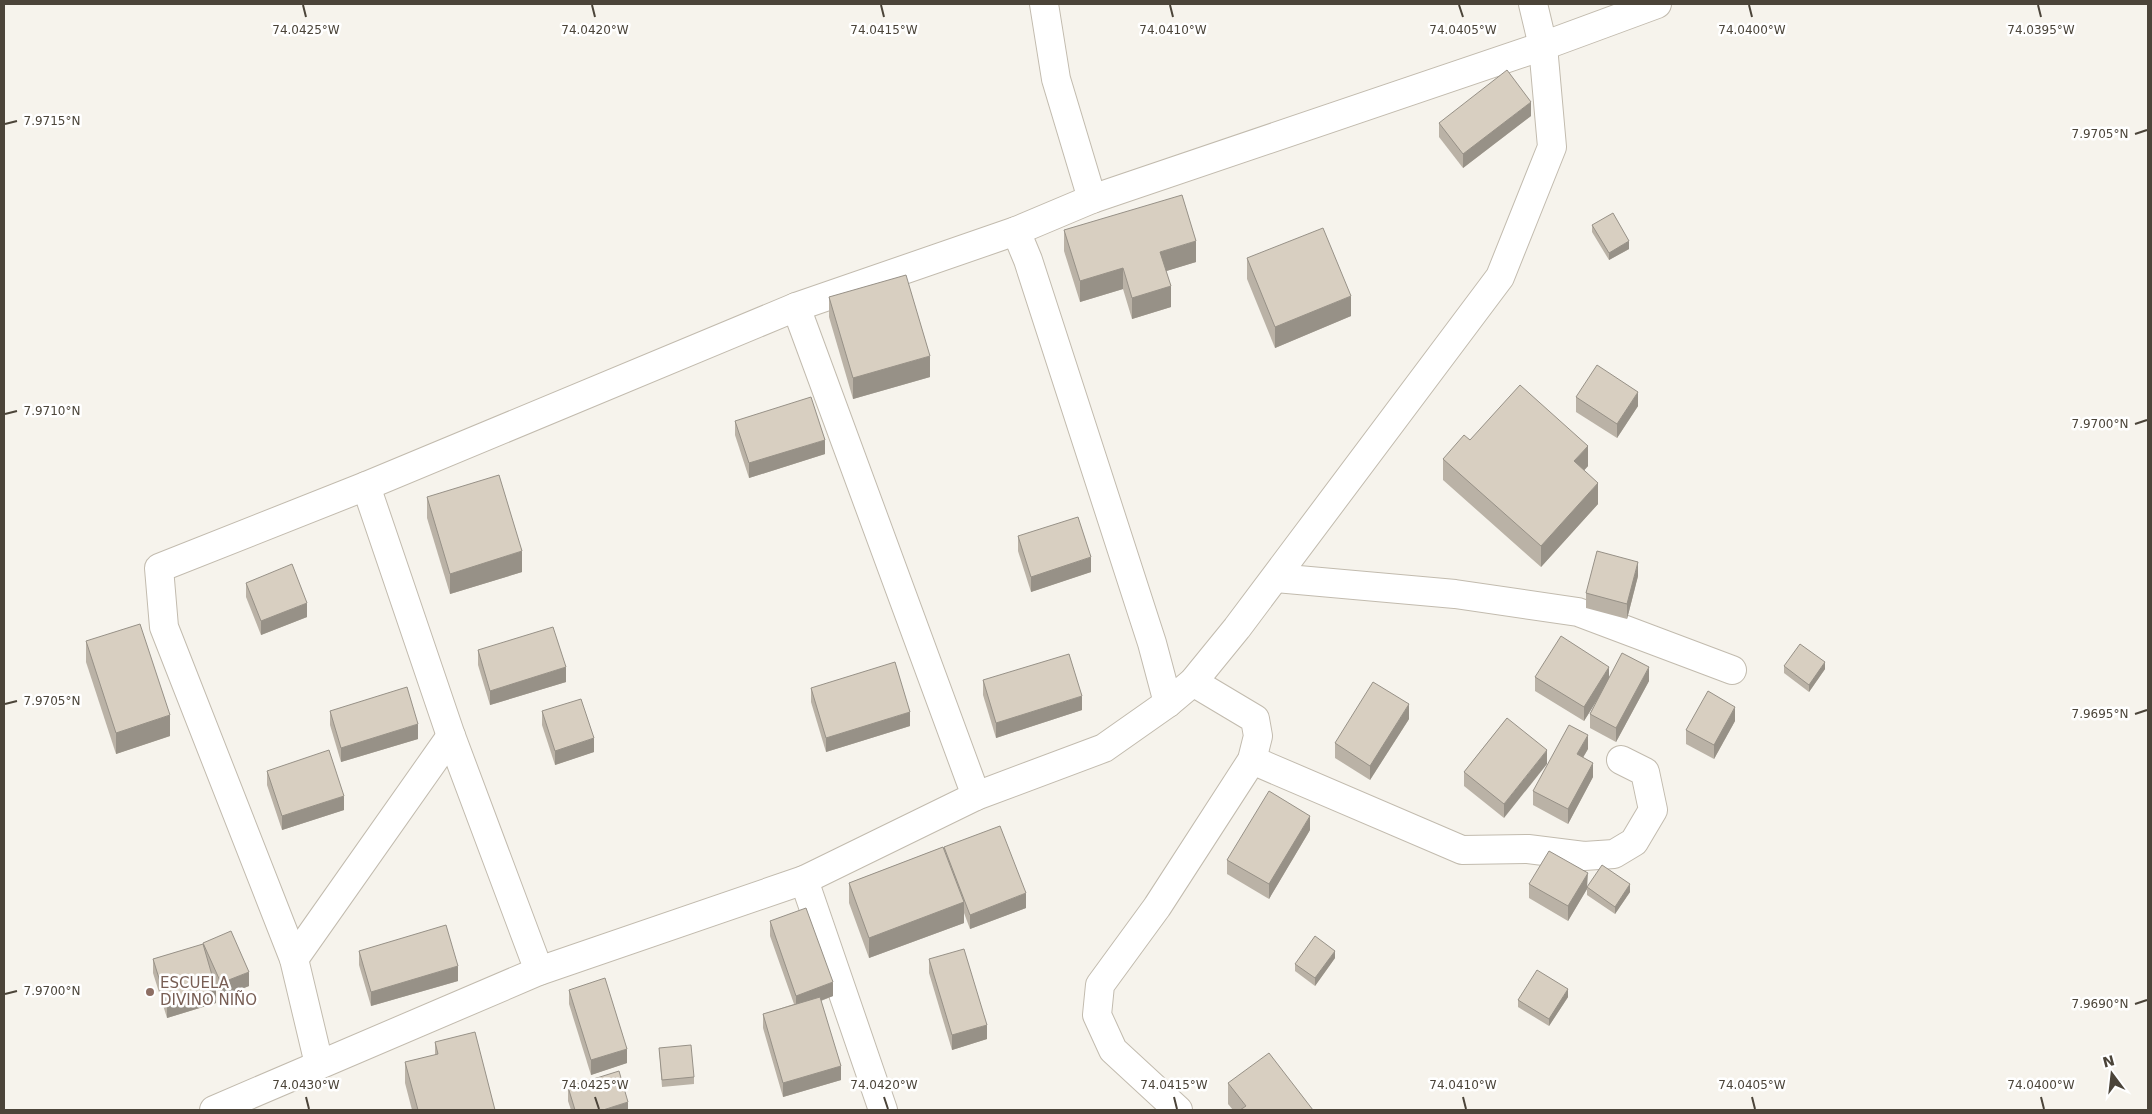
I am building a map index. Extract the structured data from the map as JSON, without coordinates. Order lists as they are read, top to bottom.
{
  "places": ["ESCUELA DIVINO NIÑO"],
  "north": "top",
  "coordinates": [
    "74.0425°W",
    "74.0420°W",
    "74.0415°W",
    "74.0410°W",
    "74.0405°W",
    "74.0400°W",
    "74.0395°W",
    "7.9715°N",
    "7.9705°N",
    "7.9710°N",
    "7.9700°N",
    "7.9695°N",
    "7.9690°N",
    "74.0430°W"
  ]
}
